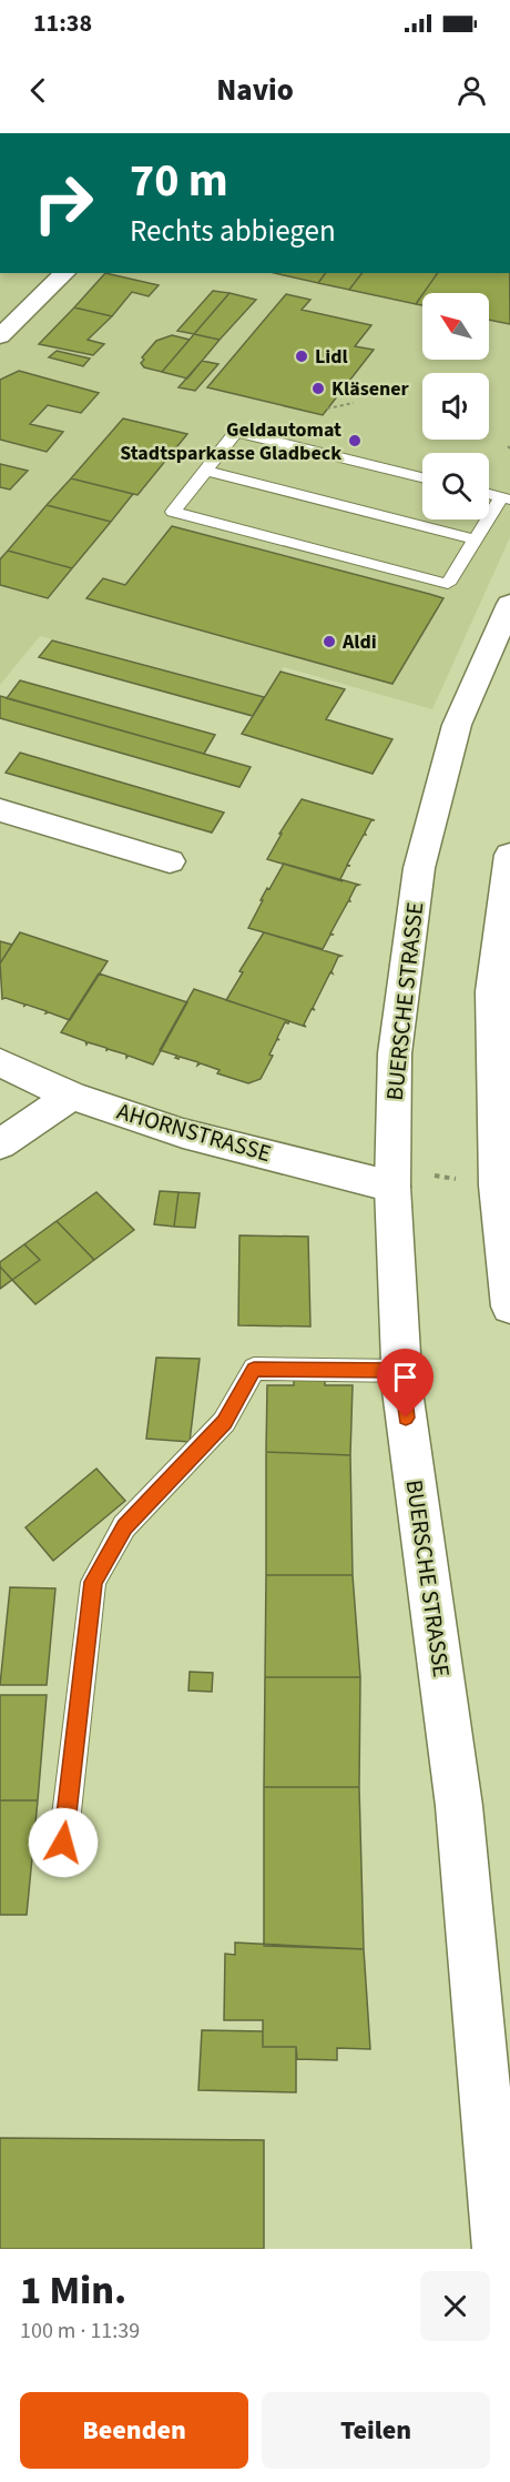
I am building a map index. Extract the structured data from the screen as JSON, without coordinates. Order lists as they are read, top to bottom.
{
  "streets": {
    "main road": ["BUERSCHE STRASSE", "AHORNSTRASSE"]
  },
  "crossings": [
    ["BUERSCHE STRASSE", "AHORNSTRASSE"]
  ],
  "places": [
    "Lidl",
    "Kläsener",
    "Geldautomat Stadtsparkasse Gladbeck",
    "Aldi"
  ],
  "north": "top left",
  "page": {
    "status": "11:38",
    "header": "Navio",
    "turn": ["70 m", "Rechts abbiegen"],
    "heading": ["1 Min.", "100 m · 11:39"],
    "buttons": ["Beenden", "Teilen"]
  }
}
